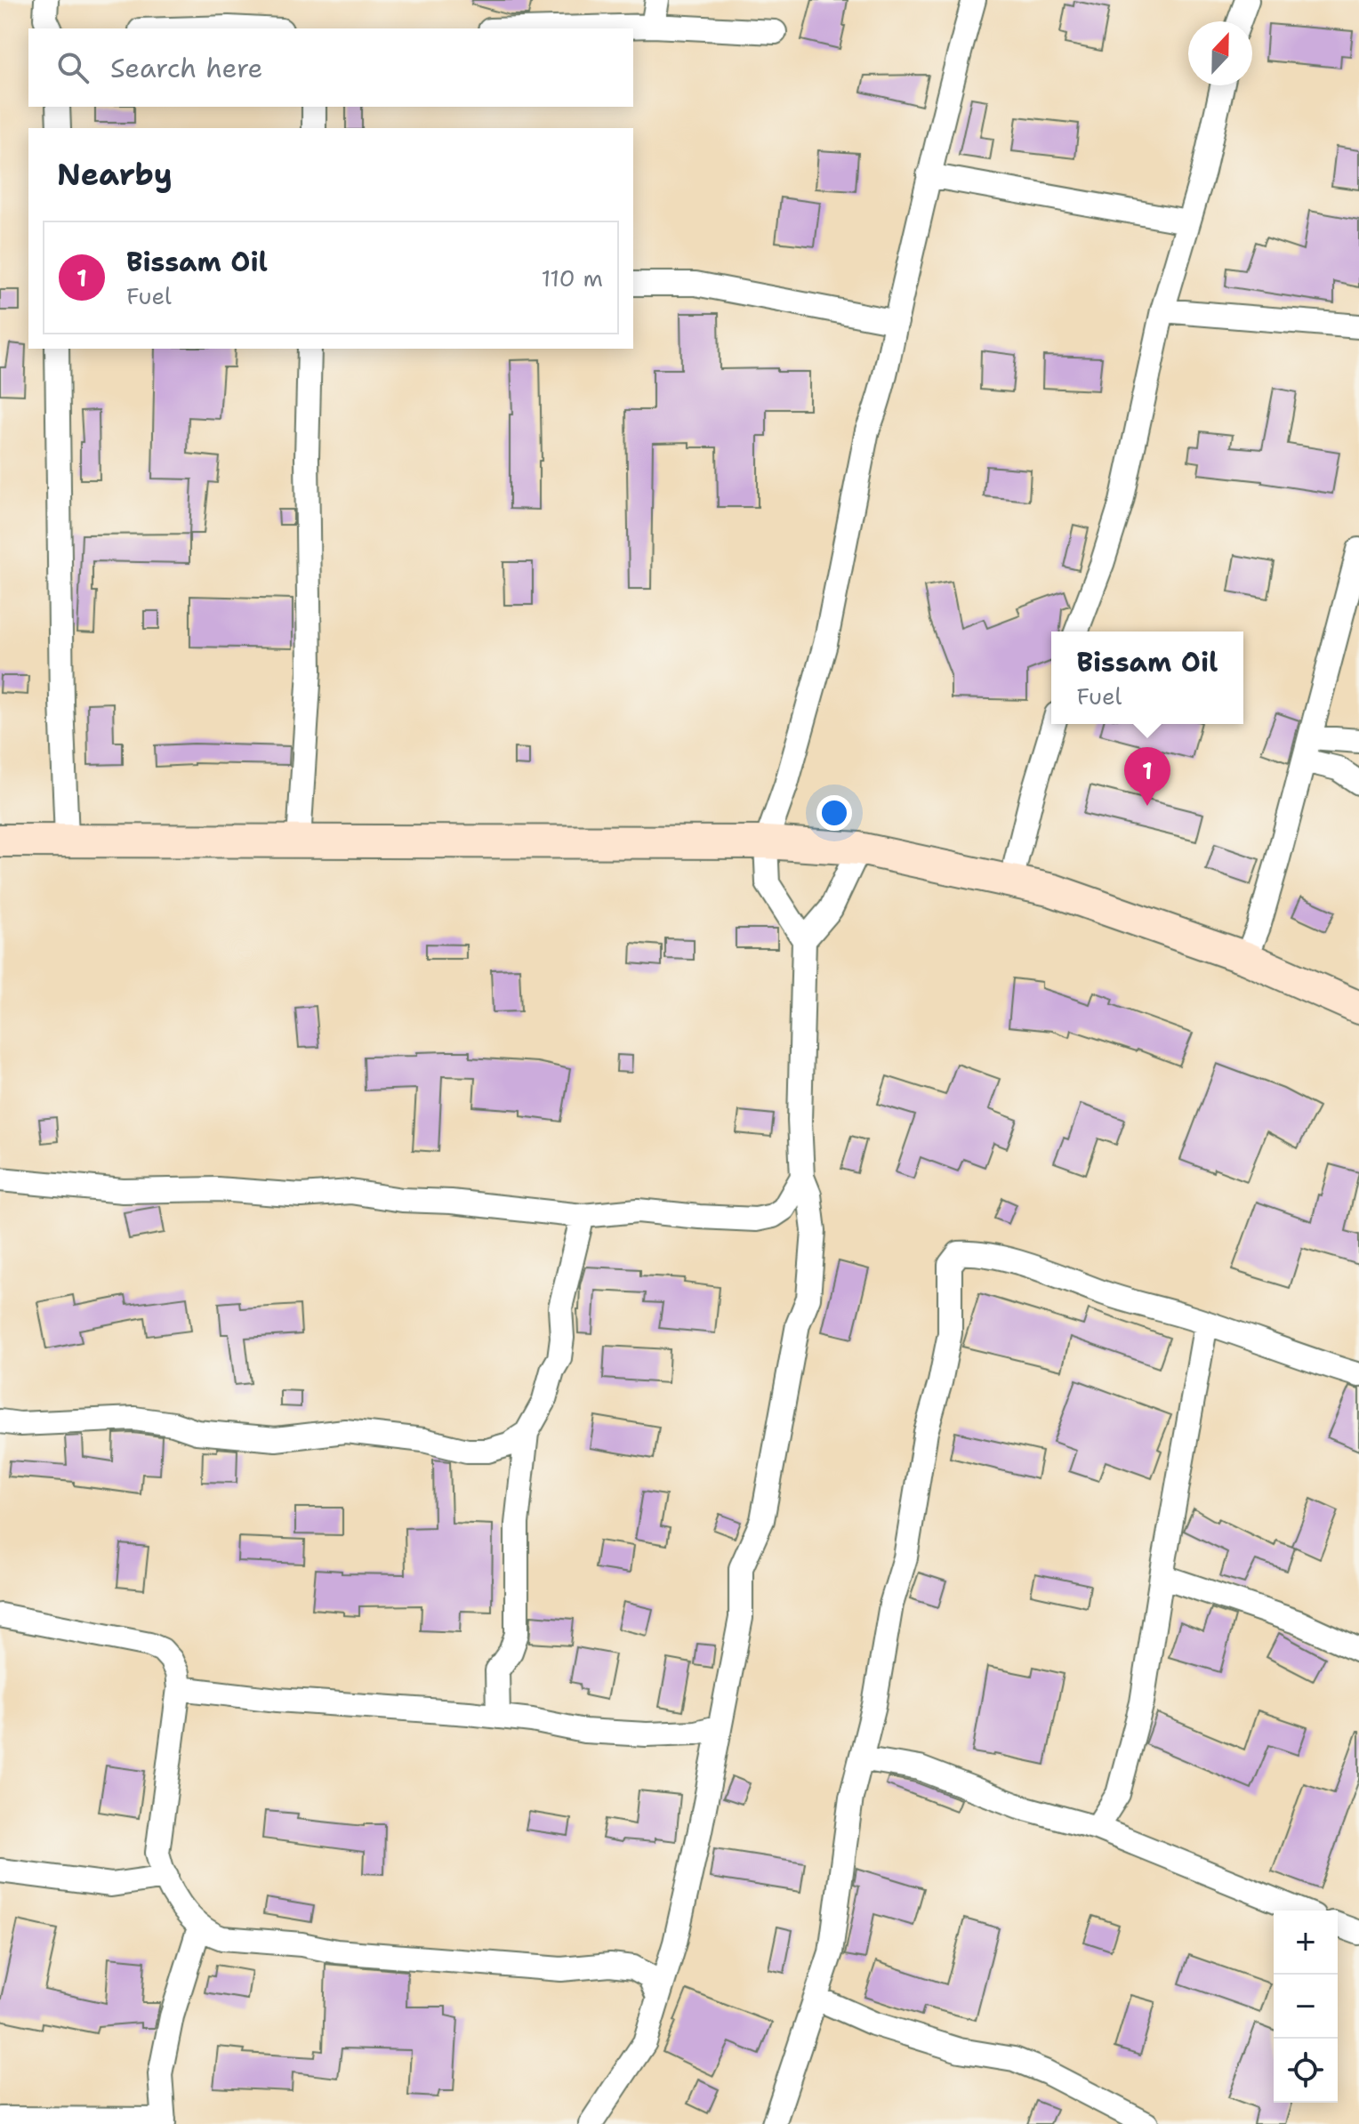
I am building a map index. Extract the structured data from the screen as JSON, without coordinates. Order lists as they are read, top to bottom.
{
  "north": "top",
  "page": {
    "search": "Search here",
    "heading": "Nearby",
    "list": [
      {
        "mark": "1",
        "name": "Bissam Oil",
        "note": "Fuel",
        "value": "110 m"
      }
    ],
    "popup": ["Bissam Oil", "Fuel"],
    "pins": "1",
    "map_buttons": ["+", "−"]
  }
}
